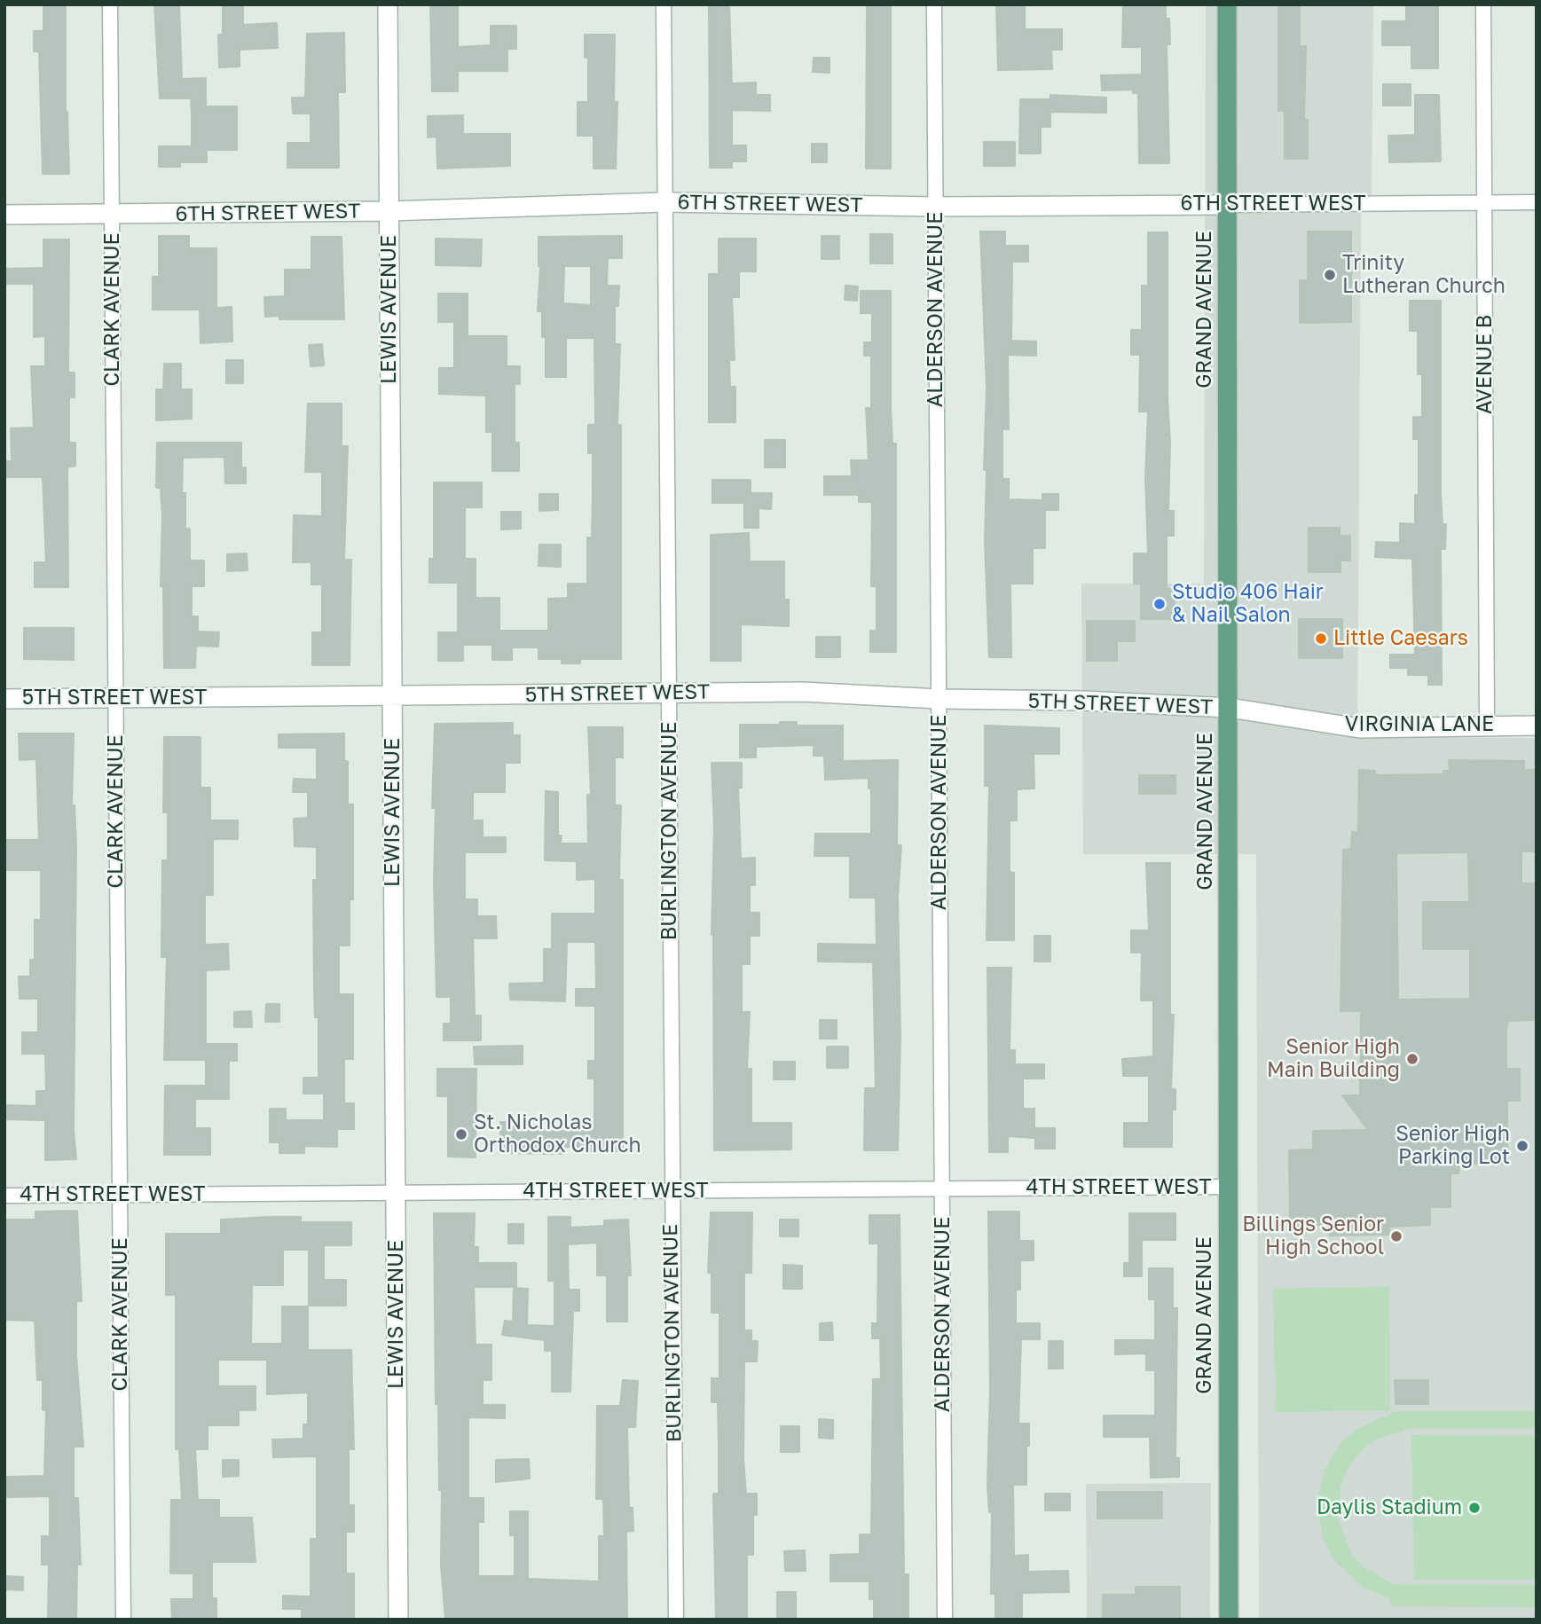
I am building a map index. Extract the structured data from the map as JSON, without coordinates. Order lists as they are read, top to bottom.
{
  "streets": {
    "main road": ["GRAND AVENUE"],
    "street": [
      "6TH STREET WEST",
      "CLARK AVENUE",
      "LEWIS AVENUE",
      "ALDERSON AVENUE",
      "AVENUE B",
      "5TH STREET WEST",
      "VIRGINIA LANE",
      "BURLINGTON AVENUE",
      "4TH STREET WEST"
    ]
  },
  "crossings": [
    ["6TH STREET WEST", "CLARK AVENUE"],
    ["6TH STREET WEST", "LEWIS AVENUE"],
    ["6TH STREET WEST", "ALDERSON AVENUE"],
    ["6TH STREET WEST", "GRAND AVENUE"],
    ["6TH STREET WEST", "AVENUE B"],
    ["6TH STREET WEST", "BURLINGTON AVENUE"],
    ["CLARK AVENUE", "5TH STREET WEST"],
    ["CLARK AVENUE", "4TH STREET WEST"],
    ["LEWIS AVENUE", "5TH STREET WEST"],
    ["LEWIS AVENUE", "4TH STREET WEST"],
    ["ALDERSON AVENUE", "5TH STREET WEST"],
    ["ALDERSON AVENUE", "4TH STREET WEST"],
    ["GRAND AVENUE", "5TH STREET WEST"],
    ["GRAND AVENUE", "VIRGINIA LANE"],
    ["GRAND AVENUE", "4TH STREET WEST"],
    ["AVENUE B", "VIRGINIA LANE"],
    ["5TH STREET WEST", "VIRGINIA LANE"],
    ["5TH STREET WEST", "BURLINGTON AVENUE"],
    ["BURLINGTON AVENUE", "4TH STREET WEST"]
  ],
  "places": [
    "Trinity Lutheran Church",
    "Studio 406 Hair & Nail Salon",
    "Little Caesars",
    "Senior High Main Building",
    "St. Nicholas Orthodox Church",
    "Senior High Parking Lot",
    "Billings Senior High School",
    "Daylis Stadium"
  ]
}
